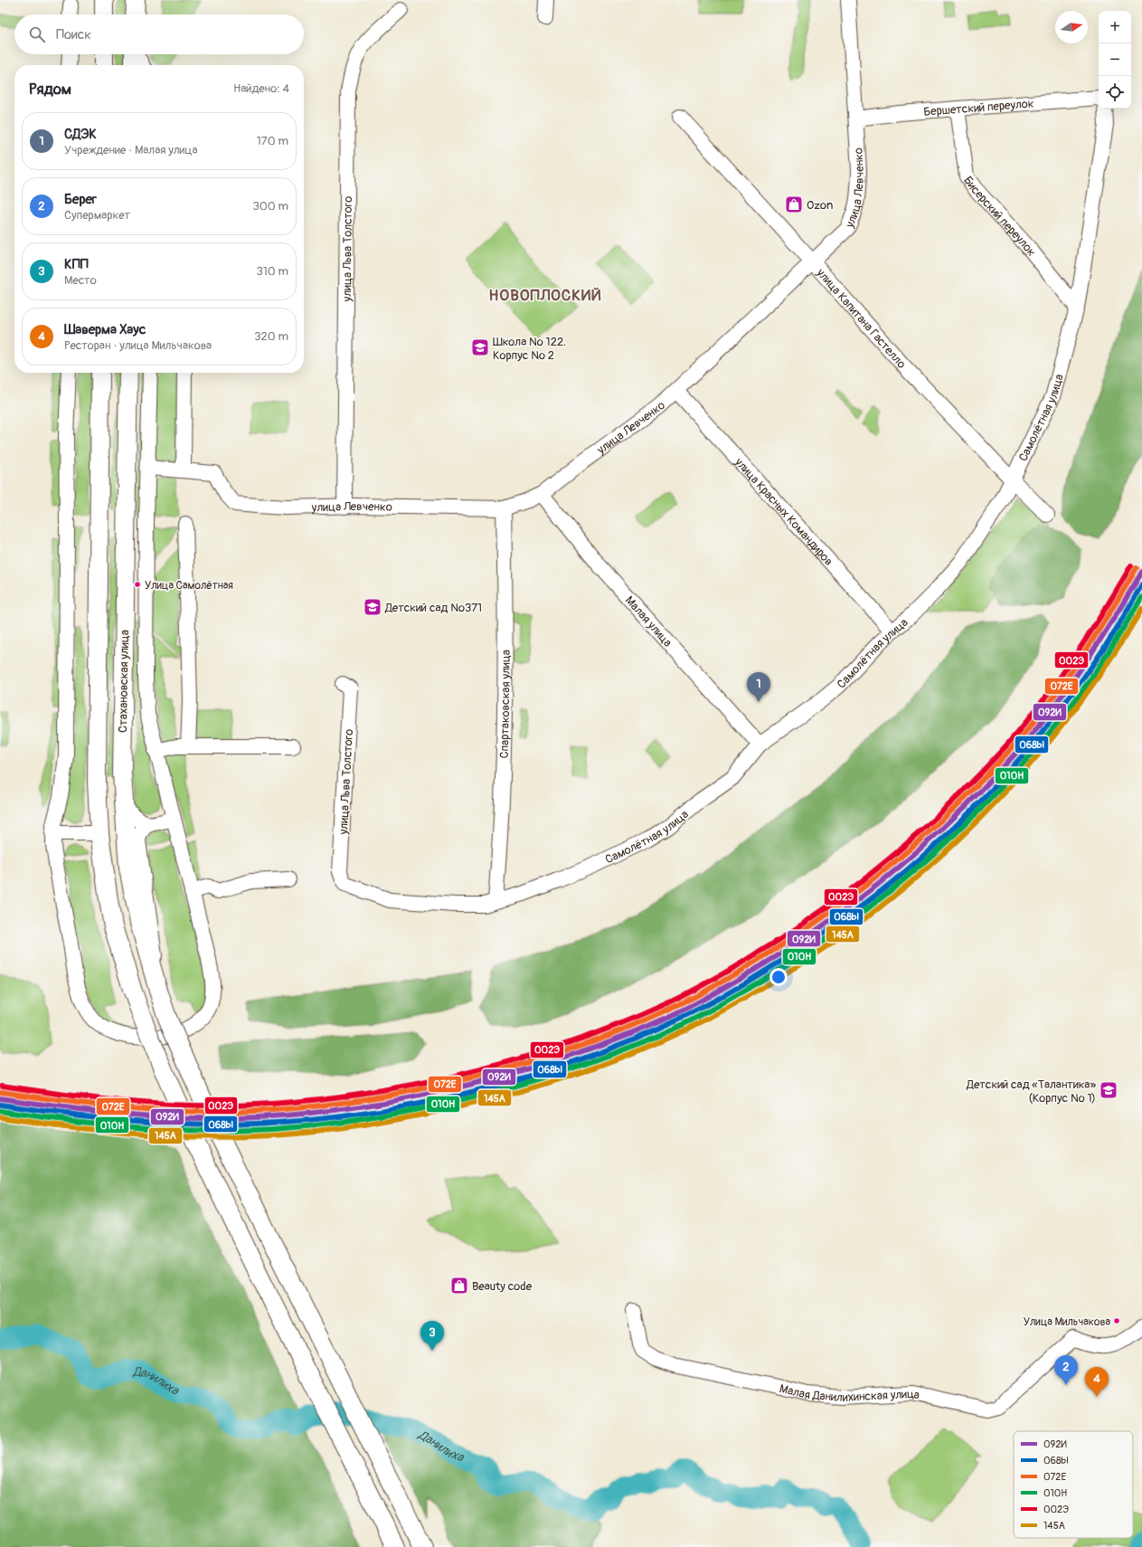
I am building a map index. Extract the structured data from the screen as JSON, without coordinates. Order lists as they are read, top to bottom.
{
  "streets": {
    "main road": ["Стахановская улица"],
    "street": [
      "Бершетский переулок",
      "улица Левченко",
      "Бисерский переулок",
      "улица Льва Толстого",
      "улица Капитана Гастелло",
      "Самолётная улица",
      "улица Красных Командиров",
      "Малая улица",
      "Спартаковская улица",
      "Малая Данилихинская улица"
    ]
  },
  "crossings": [
    ["Бершетский переулок", "улица Левченко"],
    ["Бершетский переулок", "Бисерский переулок"],
    ["улица Левченко", "улица Льва Толстого"],
    ["улица Левченко", "улица Капитана Гастелло"],
    ["улица Левченко", "улица Красных Командиров"],
    ["улица Левченко", "Малая улица"],
    ["улица Левченко", "Спартаковская улица"],
    ["Бисерский переулок", "Самолётная улица"],
    ["улица Льва Толстого", "Самолётная улица"],
    ["улица Капитана Гастелло", "Самолётная улица"],
    ["Самолётная улица", "улица Красных Командиров"],
    ["Самолётная улица", "Малая улица"],
    ["Самолётная улица", "Спартаковская улица"]
  ],
  "districts": ["НОВОПЛОСКИЙ"],
  "water": ["Данилиха"],
  "places": {
    "shop": ["Ozon", "Beauty code"],
    "school or university": ["Школа № 122. Корпус № 2", "Детский сад №371", "Детский сад «Талантика» (Корпус № 1)"],
    "other": ["Улица Самолётная", "Улица Мильчакова"]
  },
  "lines": [
    "transit line 002Э",
    "transit line 072Е",
    "transit line 092И",
    "transit line 068Ы",
    "transit line 010Н",
    "transit line 145А"
  ],
  "legend": [
    "092И",
    "068Ы",
    "072Е",
    "010Н",
    "002Э",
    "145А"
  ],
  "north": "right",
  "page": {
    "map_buttons": ["+", "−"],
    "search": "Поиск",
    "heading": ["Рядом", "Найдено: 4"],
    "list": [
      {
        "mark": "1",
        "name": "СДЭК",
        "note": "Учреждение · Малая улица",
        "value": "170 m"
      },
      {
        "mark": "2",
        "name": "Берег",
        "note": "Супермаркет",
        "value": "300 m"
      },
      {
        "mark": "3",
        "name": "КПП",
        "note": "Место",
        "value": "310 m"
      },
      {
        "mark": "4",
        "name": "Шаверма Хаус",
        "note": "Ресторан · улица Мильчакова",
        "value": "320 m"
      }
    ],
    "pins": [
      "1",
      "3",
      "2",
      "4"
    ]
  }
}
